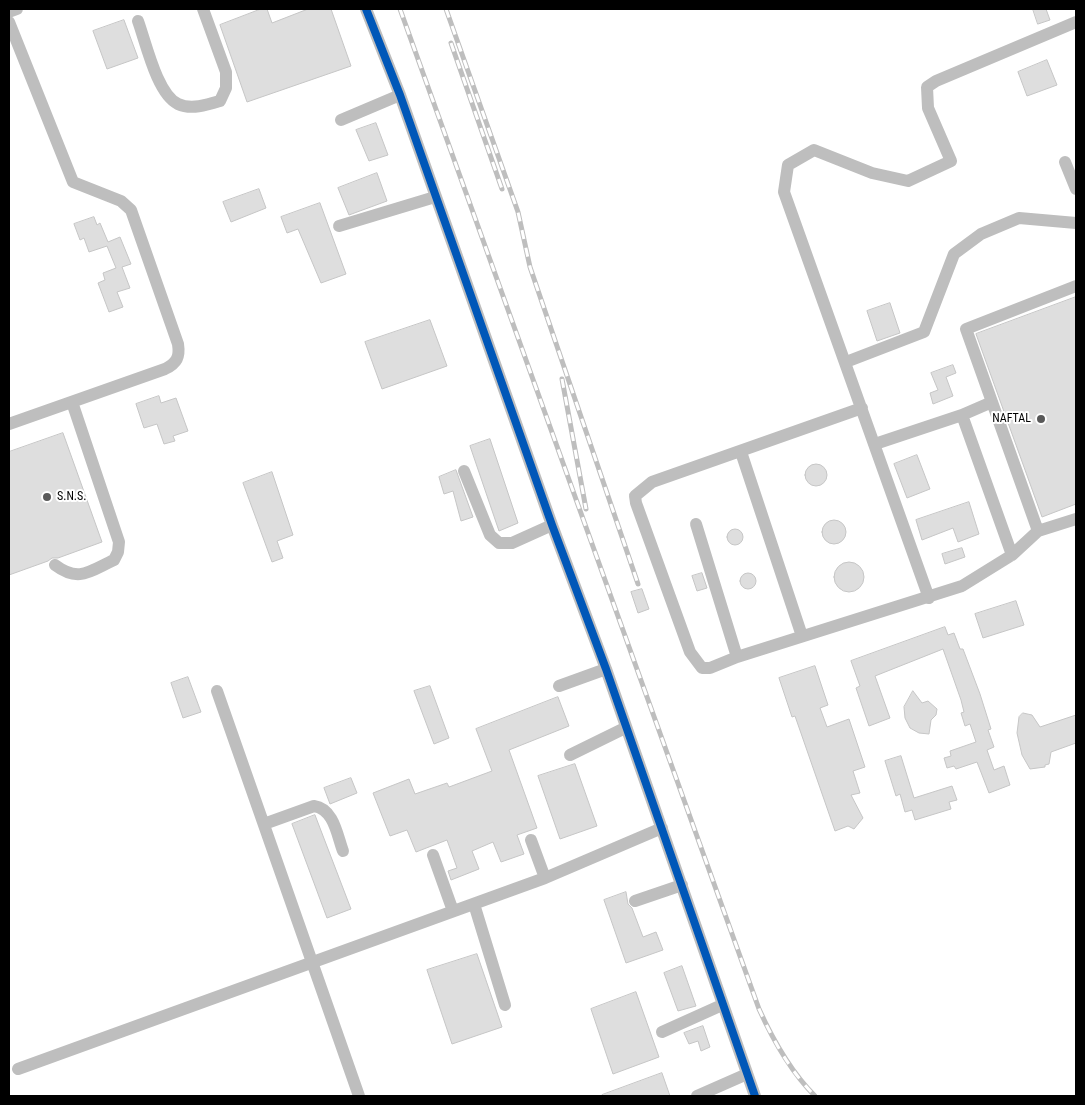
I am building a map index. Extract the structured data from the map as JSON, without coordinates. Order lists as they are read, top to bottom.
{
  "places": ["NAFTAL", "S.N.S."]
}
